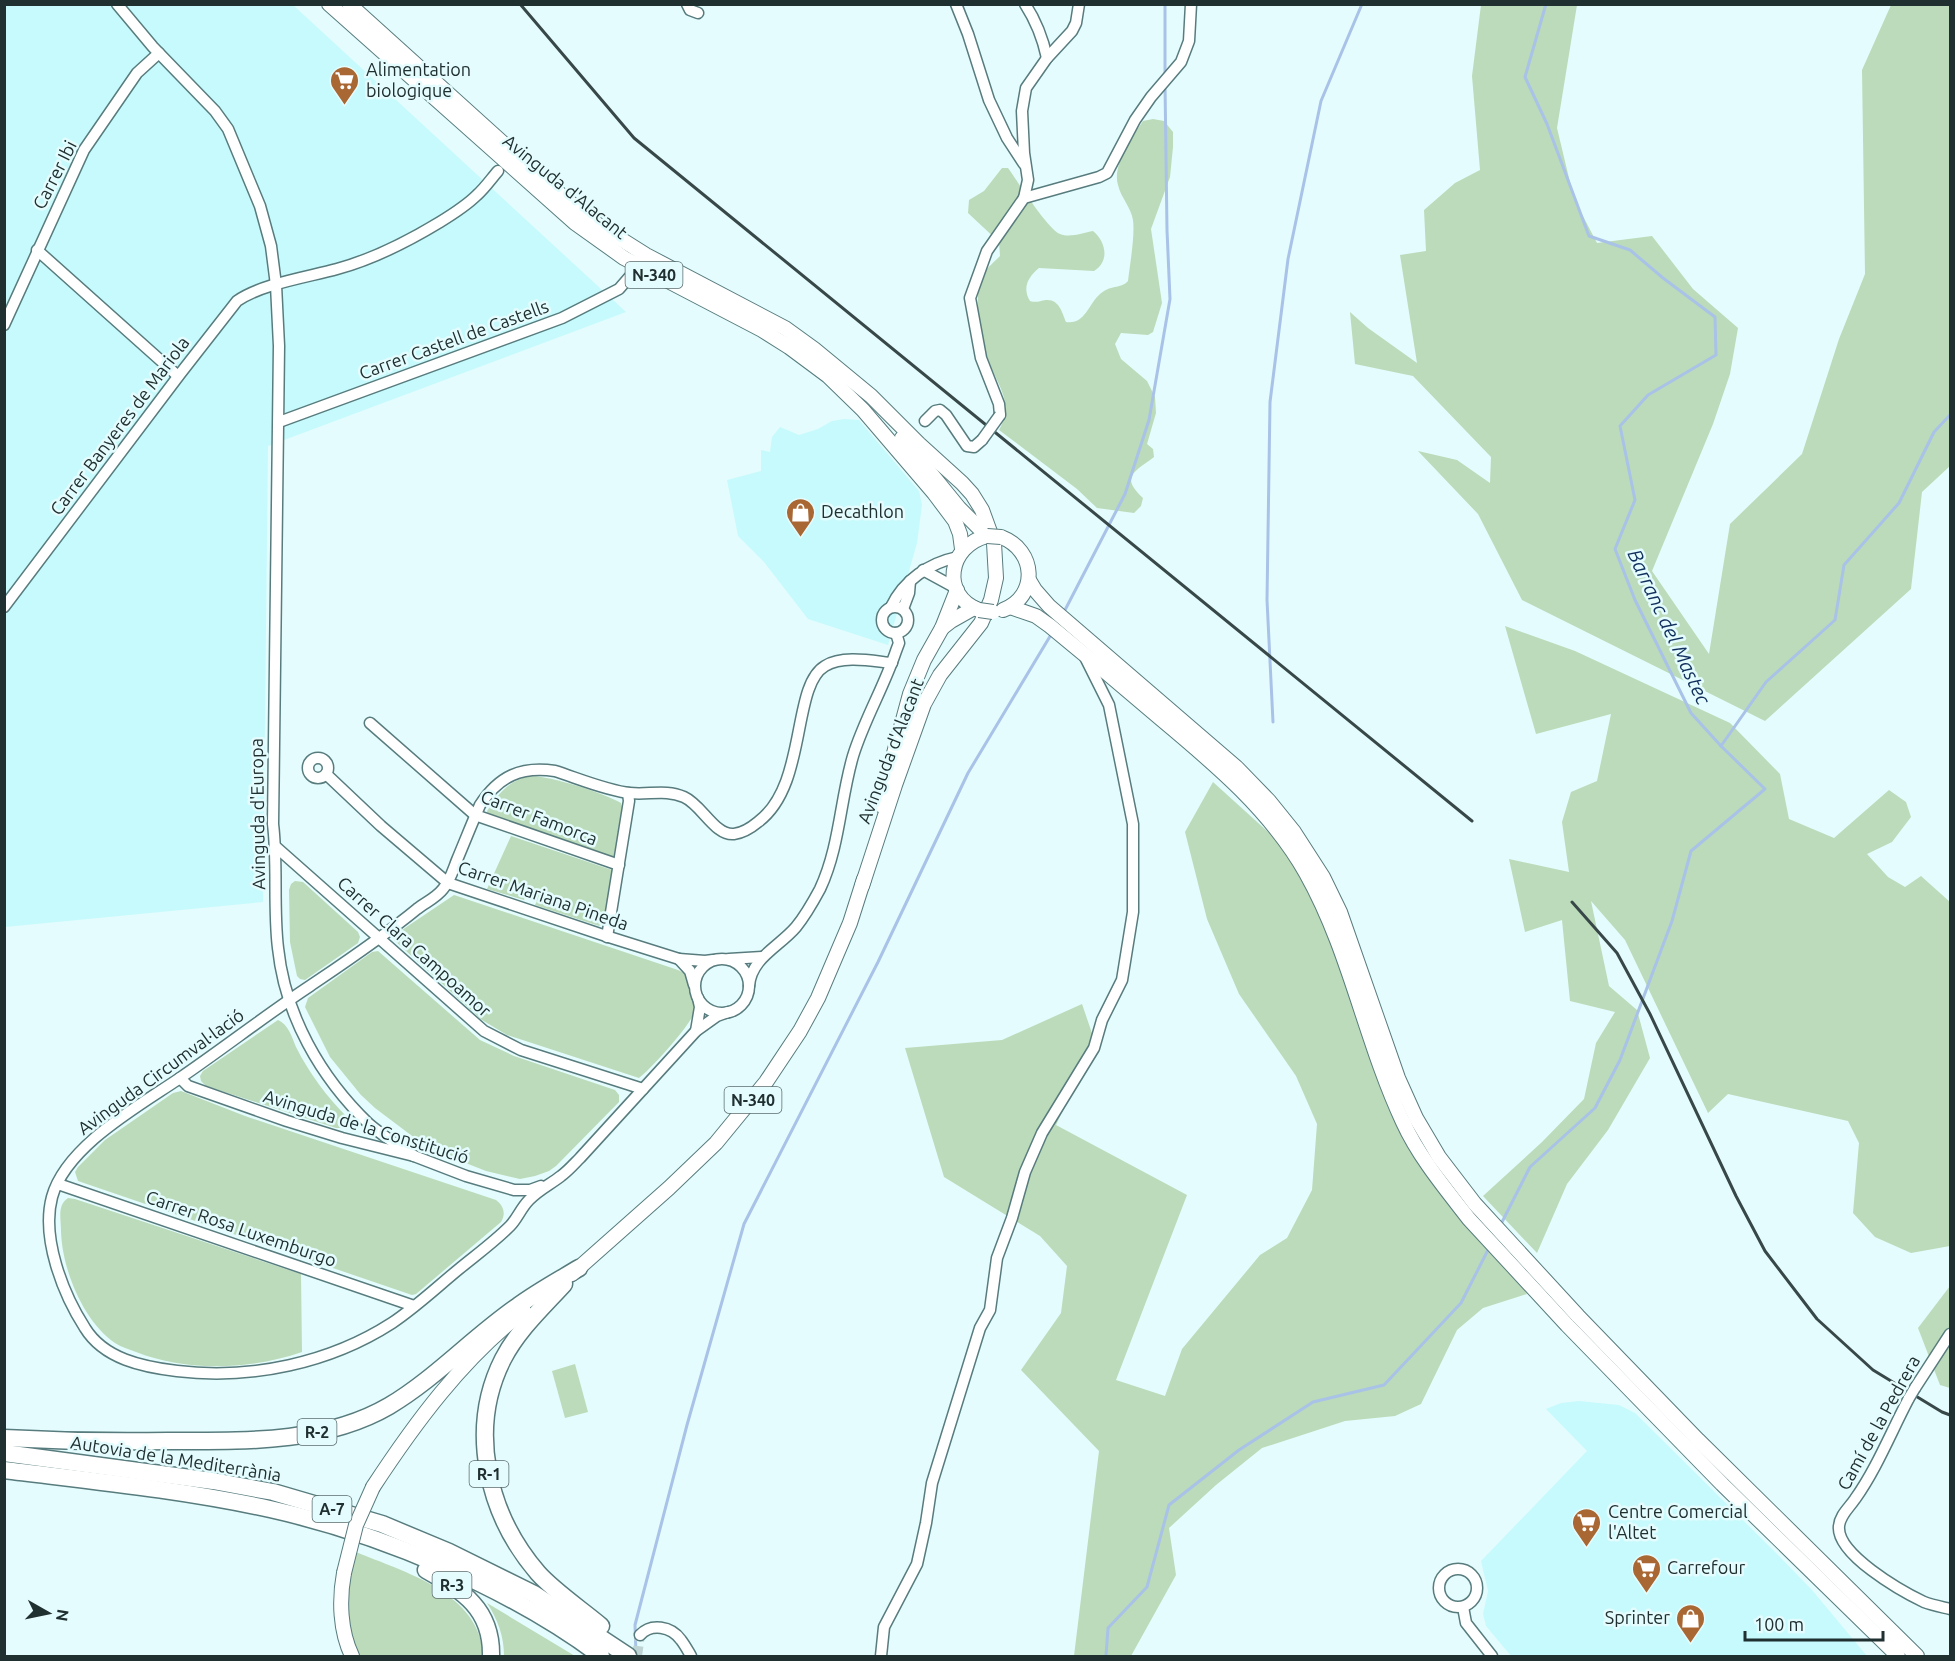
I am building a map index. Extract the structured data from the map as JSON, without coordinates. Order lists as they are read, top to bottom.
{
  "streets": {
    "highway": [
      "R-2",
      "Autovia de la Mediterrània",
      "R-1",
      "A-7",
      "R-3"
    ],
    "main road": ["Avinguda d'Alacant", "N-340"],
    "street": [
      "Carrer Ibi",
      "Carrer Castell de Castells",
      "Carrer Banyeres de Mariola",
      "Avinguda d'Europa",
      "Carrer Famorca",
      "Carrer Mariana Pineda",
      "Carrer Clara Campoamor",
      "Avinguda Circumval·lació",
      "Avinguda de la Constitució",
      "Carrer Rosa Luxemburgo",
      "Camí de la Pedrera"
    ]
  },
  "crossings": [
    ["Carrer Ibi", "Avinguda d'Europa"],
    ["Avinguda d'Alacant", "N-340"],
    ["N-340", "R-2"],
    ["N-340", "R-1"],
    ["Carrer Castell de Castells", "Avinguda d'Europa"],
    ["Carrer Banyeres de Mariola", "Avinguda d'Europa"],
    ["Avinguda d'Europa", "Carrer Clara Campoamor"],
    ["Avinguda d'Europa", "Avinguda Circumval·lació"],
    ["Avinguda d'Europa", "Avinguda de la Constitució"],
    ["Carrer Famorca", "Avinguda Circumval·lació"],
    ["Carrer Mariana Pineda", "Avinguda Circumval·lació"],
    ["Carrer Clara Campoamor", "Avinguda Circumval·lació"],
    ["Avinguda Circumval·lació", "Avinguda de la Constitució"],
    ["Avinguda Circumval·lació", "Carrer Rosa Luxemburgo"],
    ["R-2", "R-1"],
    ["Autovia de la Mediterrània", "R-1"],
    ["Autovia de la Mediterrània", "R-3"]
  ],
  "water": ["Barranc del Mastec"],
  "places": {
    "supermarket": ["Alimentation biologique", "Centre Comercial l'Altet", "Carrefour"],
    "shop": ["Decathlon", "Sprinter"]
  },
  "scale_bar": "100 m",
  "north": "right"
}
